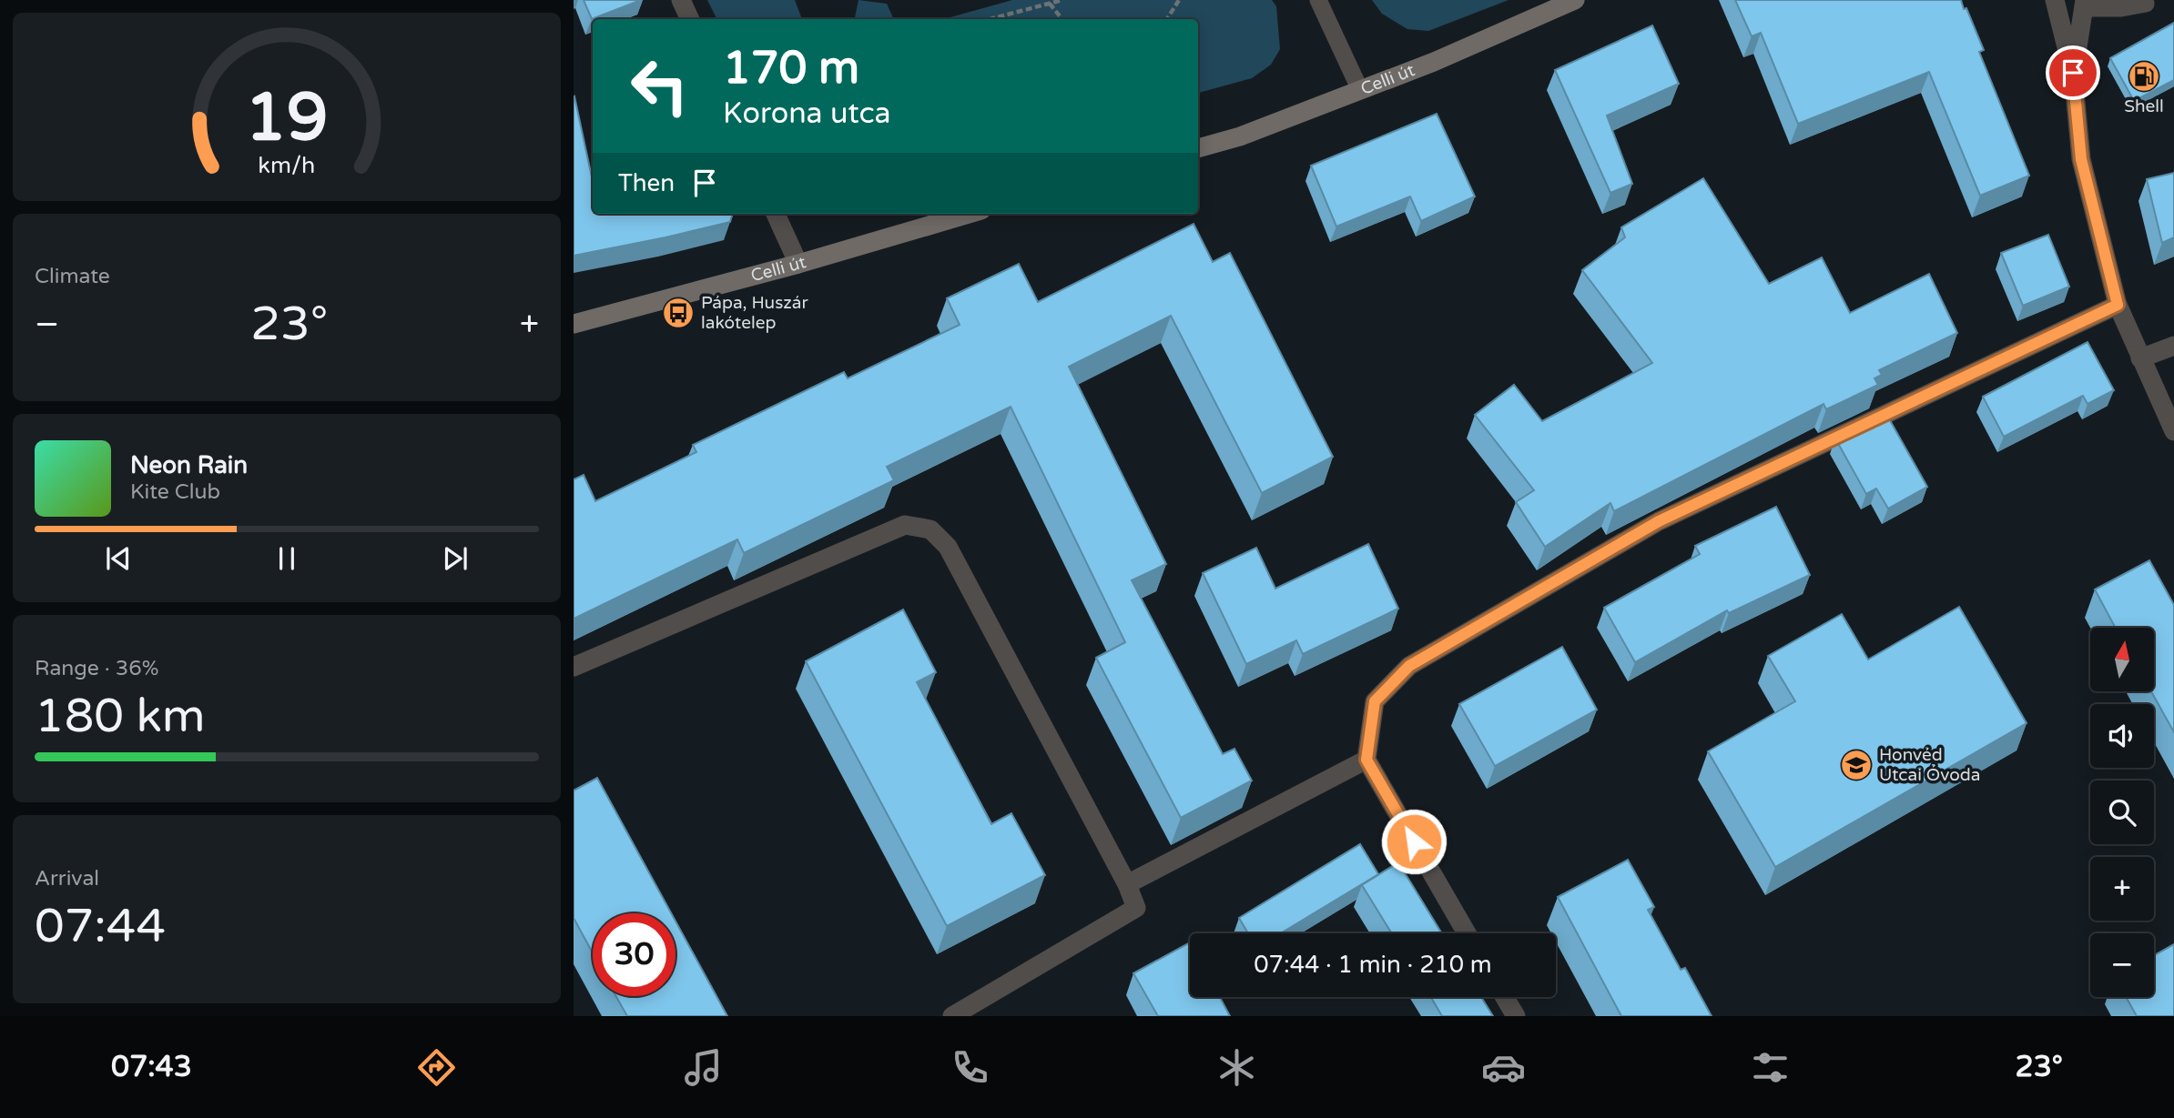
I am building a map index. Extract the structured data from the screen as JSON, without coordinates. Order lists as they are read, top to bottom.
{
  "streets": {
    "street": ["Celli út"]
  },
  "places": {
    "fuel station": ["Shell"],
    "bus stop": ["Pápa, Huszár lakótelep"],
    "school or university": ["Honvéd Utcai Óvoda"]
  },
  "north": "top",
  "page": {
    "turn": ["170 m", "Korona utca"],
    "then": "Then",
    "tile": [
      "Climate",
      ["Range · 36%", "180 km"],
      ["Arrival", "07:44"]
    ],
    "heat": ["−", "23°", "+"],
    "song": ["Neon Rain", "Kite Club"],
    "map_buttons": ["+", "−"],
    "limit": "30",
    "trip": "07:44 · 1 min · 210 m",
    "tabs": ["07:43", "23°"],
    "gauge": ["19", "km/h"]
  }
}
